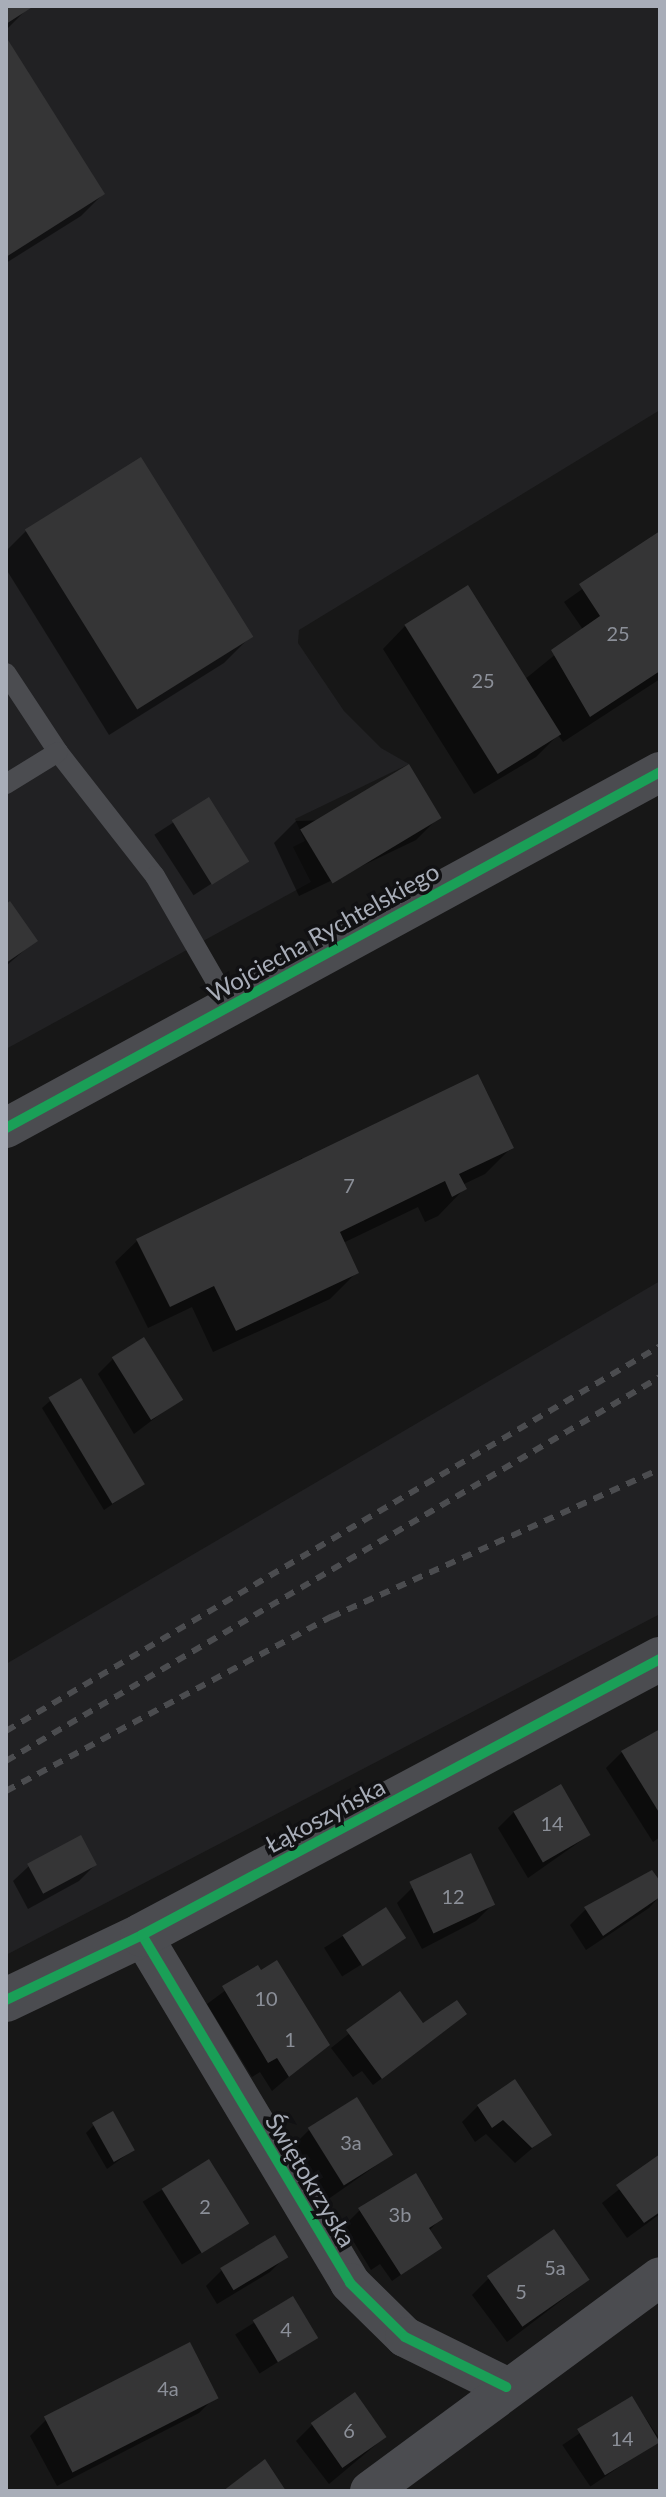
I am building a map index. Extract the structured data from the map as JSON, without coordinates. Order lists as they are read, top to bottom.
{
  "streets": {
    "street": ["Wojciecha Rychtelskiego", "Łąkoszyńska", "Świętokrzyska"]
  },
  "crossings": [
    ["Łąkoszyńska", "Świętokrzyska"]
  ],
  "house_numbers": [
    "25",
    "25",
    "7",
    "14",
    "12",
    "10",
    "1",
    "3a",
    "2",
    "3b",
    "5a",
    "5",
    "4",
    "4a",
    "6",
    "14"
  ]
}
